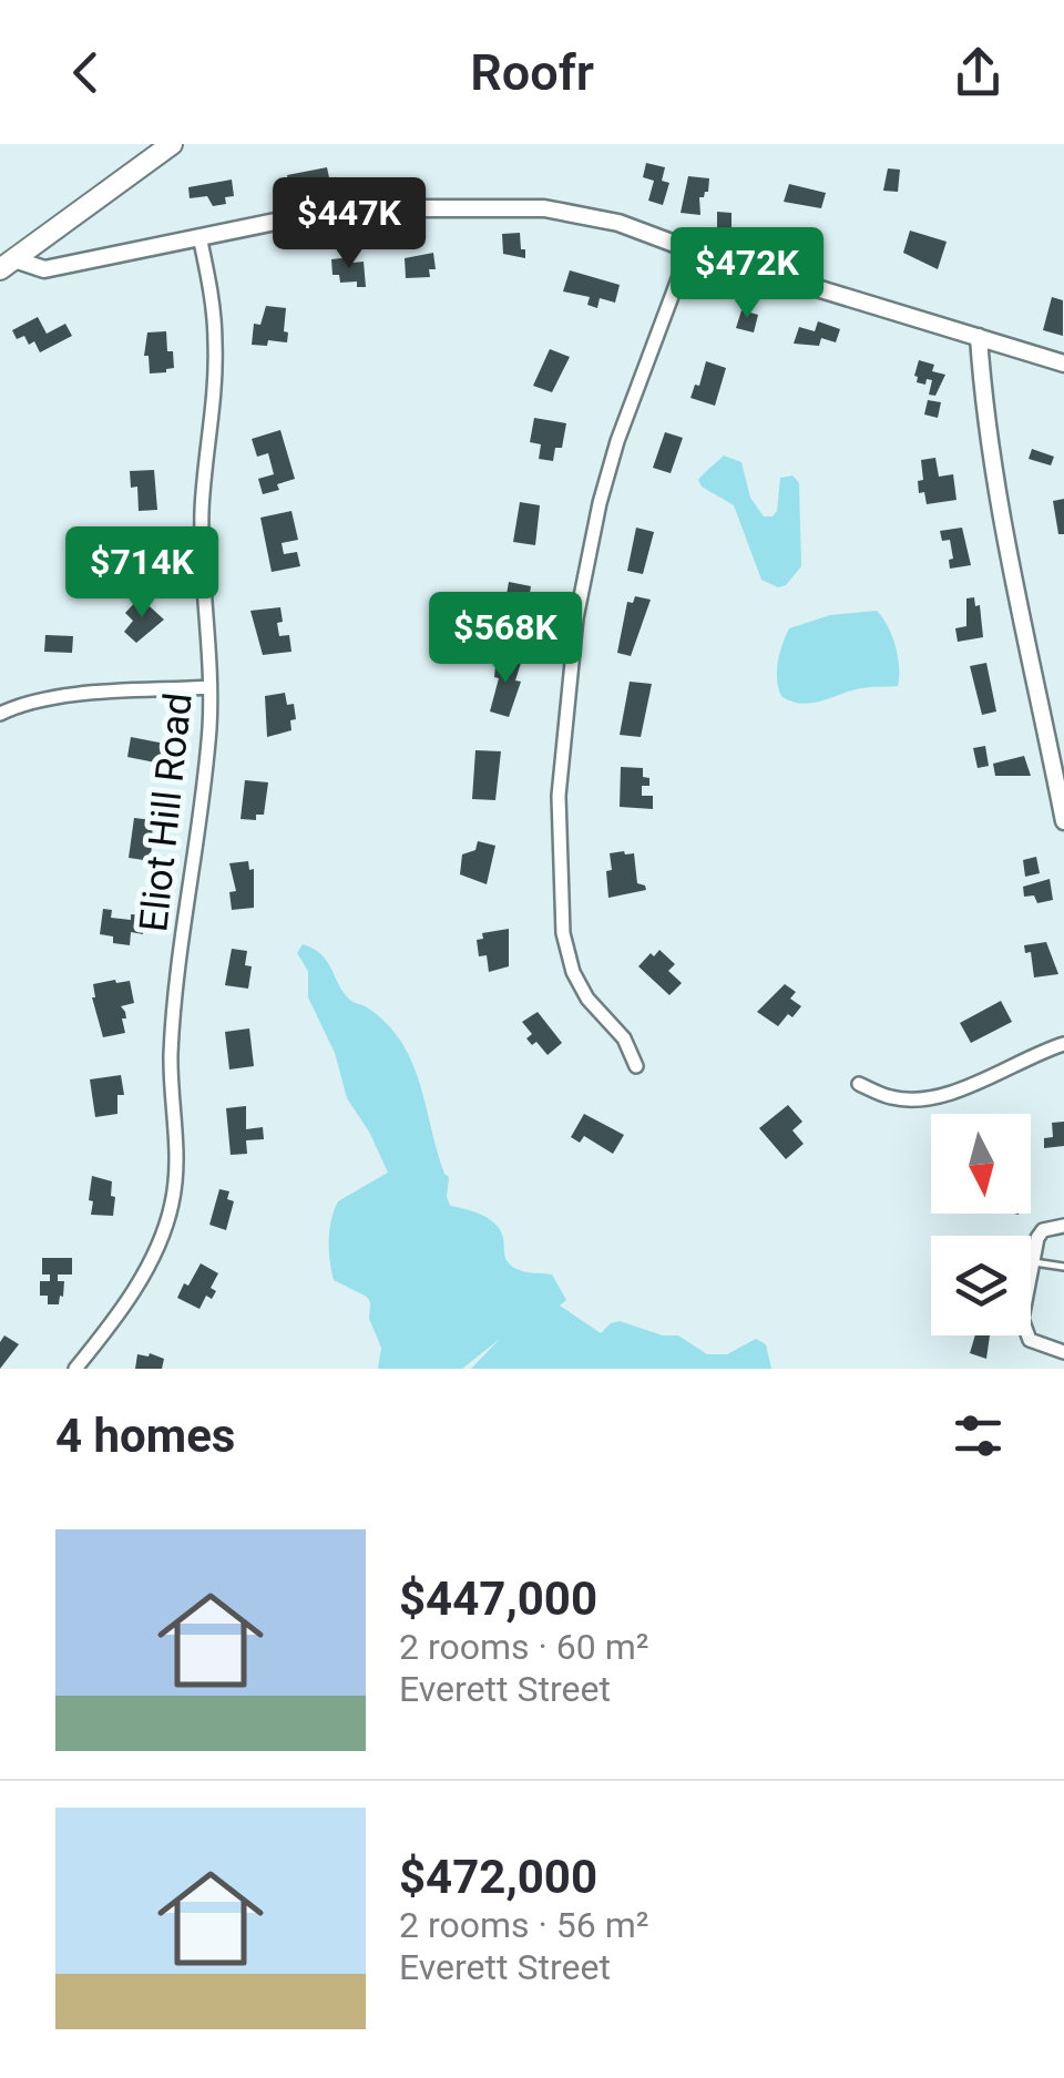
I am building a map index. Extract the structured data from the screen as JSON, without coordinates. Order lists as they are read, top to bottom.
{
  "streets": {
    "street": ["Eliot Hill Road"]
  },
  "north": "bottom",
  "page": {
    "header": "Roofr",
    "price": [
      "$447K",
      "$472K",
      "$714K",
      "$568K"
    ],
    "heading": "4 homes",
    "list": [
      {
        "name": "$447,000",
        "note": "2 rooms · 60 m² · Everett Street"
      },
      {
        "name": "$472,000",
        "note": "2 rooms · 56 m² · Everett Street"
      }
    ]
  }
}
